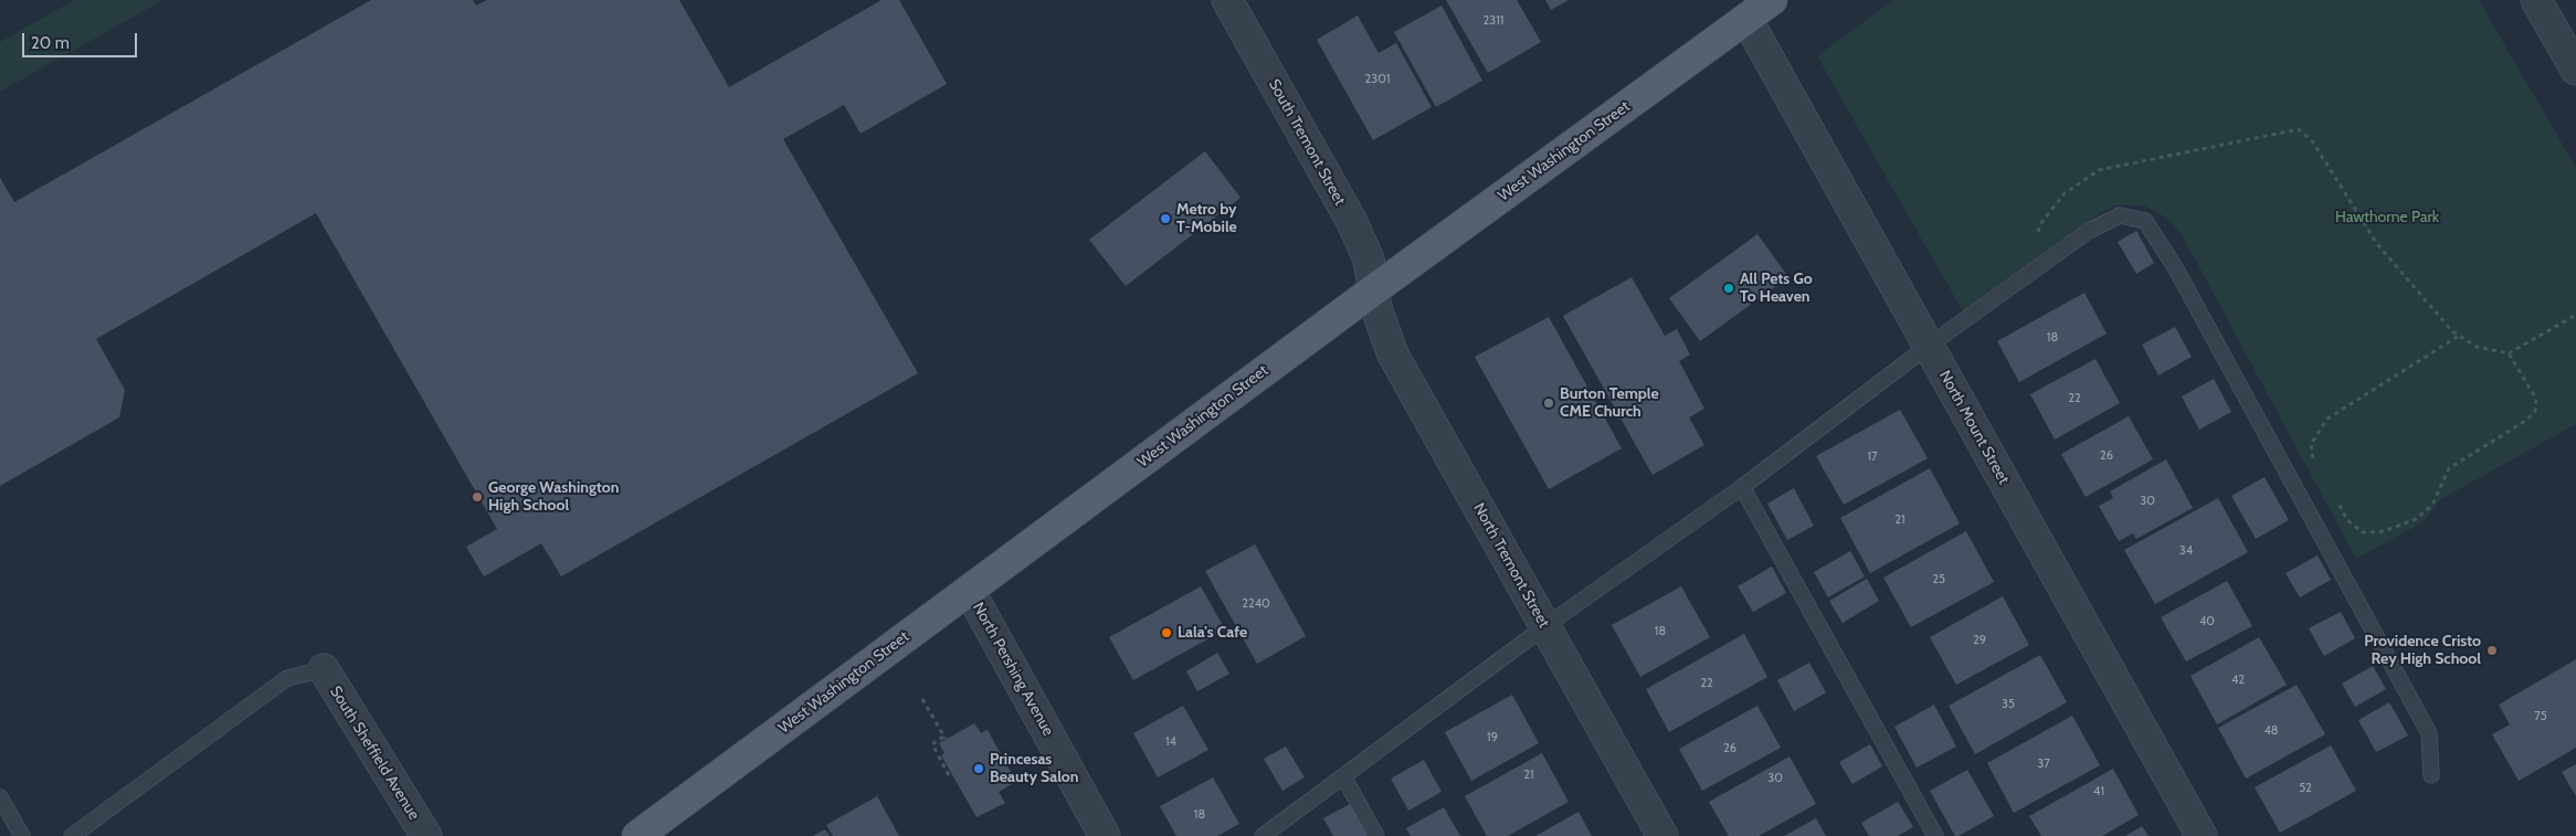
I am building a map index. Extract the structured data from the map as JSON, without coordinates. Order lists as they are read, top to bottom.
{
  "streets": {
    "main road": ["West Washington Street"],
    "street": [
      "South Tremont Street",
      "North Mount Street",
      "North Tremont Street",
      "North Pershing Avenue",
      "South Sheffield Avenue"
    ]
  },
  "crossings": [
    ["South Tremont Street", "West Washington Street"],
    ["South Tremont Street", "North Tremont Street"],
    ["West Washington Street", "North Mount Street"],
    ["West Washington Street", "North Tremont Street"],
    ["West Washington Street", "North Pershing Avenue"]
  ],
  "parks": ["Hawthorne Park"],
  "places": [
    "Metro by T-Mobile",
    "All Pets Go To Heaven",
    "Burton Temple CME Church",
    "George Washington High School",
    "Lala's Cafe",
    "Providence Cristo Rey High School",
    "Princesas Beauty Salon"
  ],
  "house_numbers": [
    "2311",
    "2301",
    "18",
    "22",
    "26",
    "17",
    "30",
    "21",
    "34",
    "25",
    "2240",
    "40",
    "18",
    "29",
    "42",
    "22",
    "35",
    "75",
    "48",
    "19",
    "14",
    "26",
    "37",
    "21",
    "30",
    "52",
    "41",
    "18"
  ],
  "scale_bar": "20 m"
}
